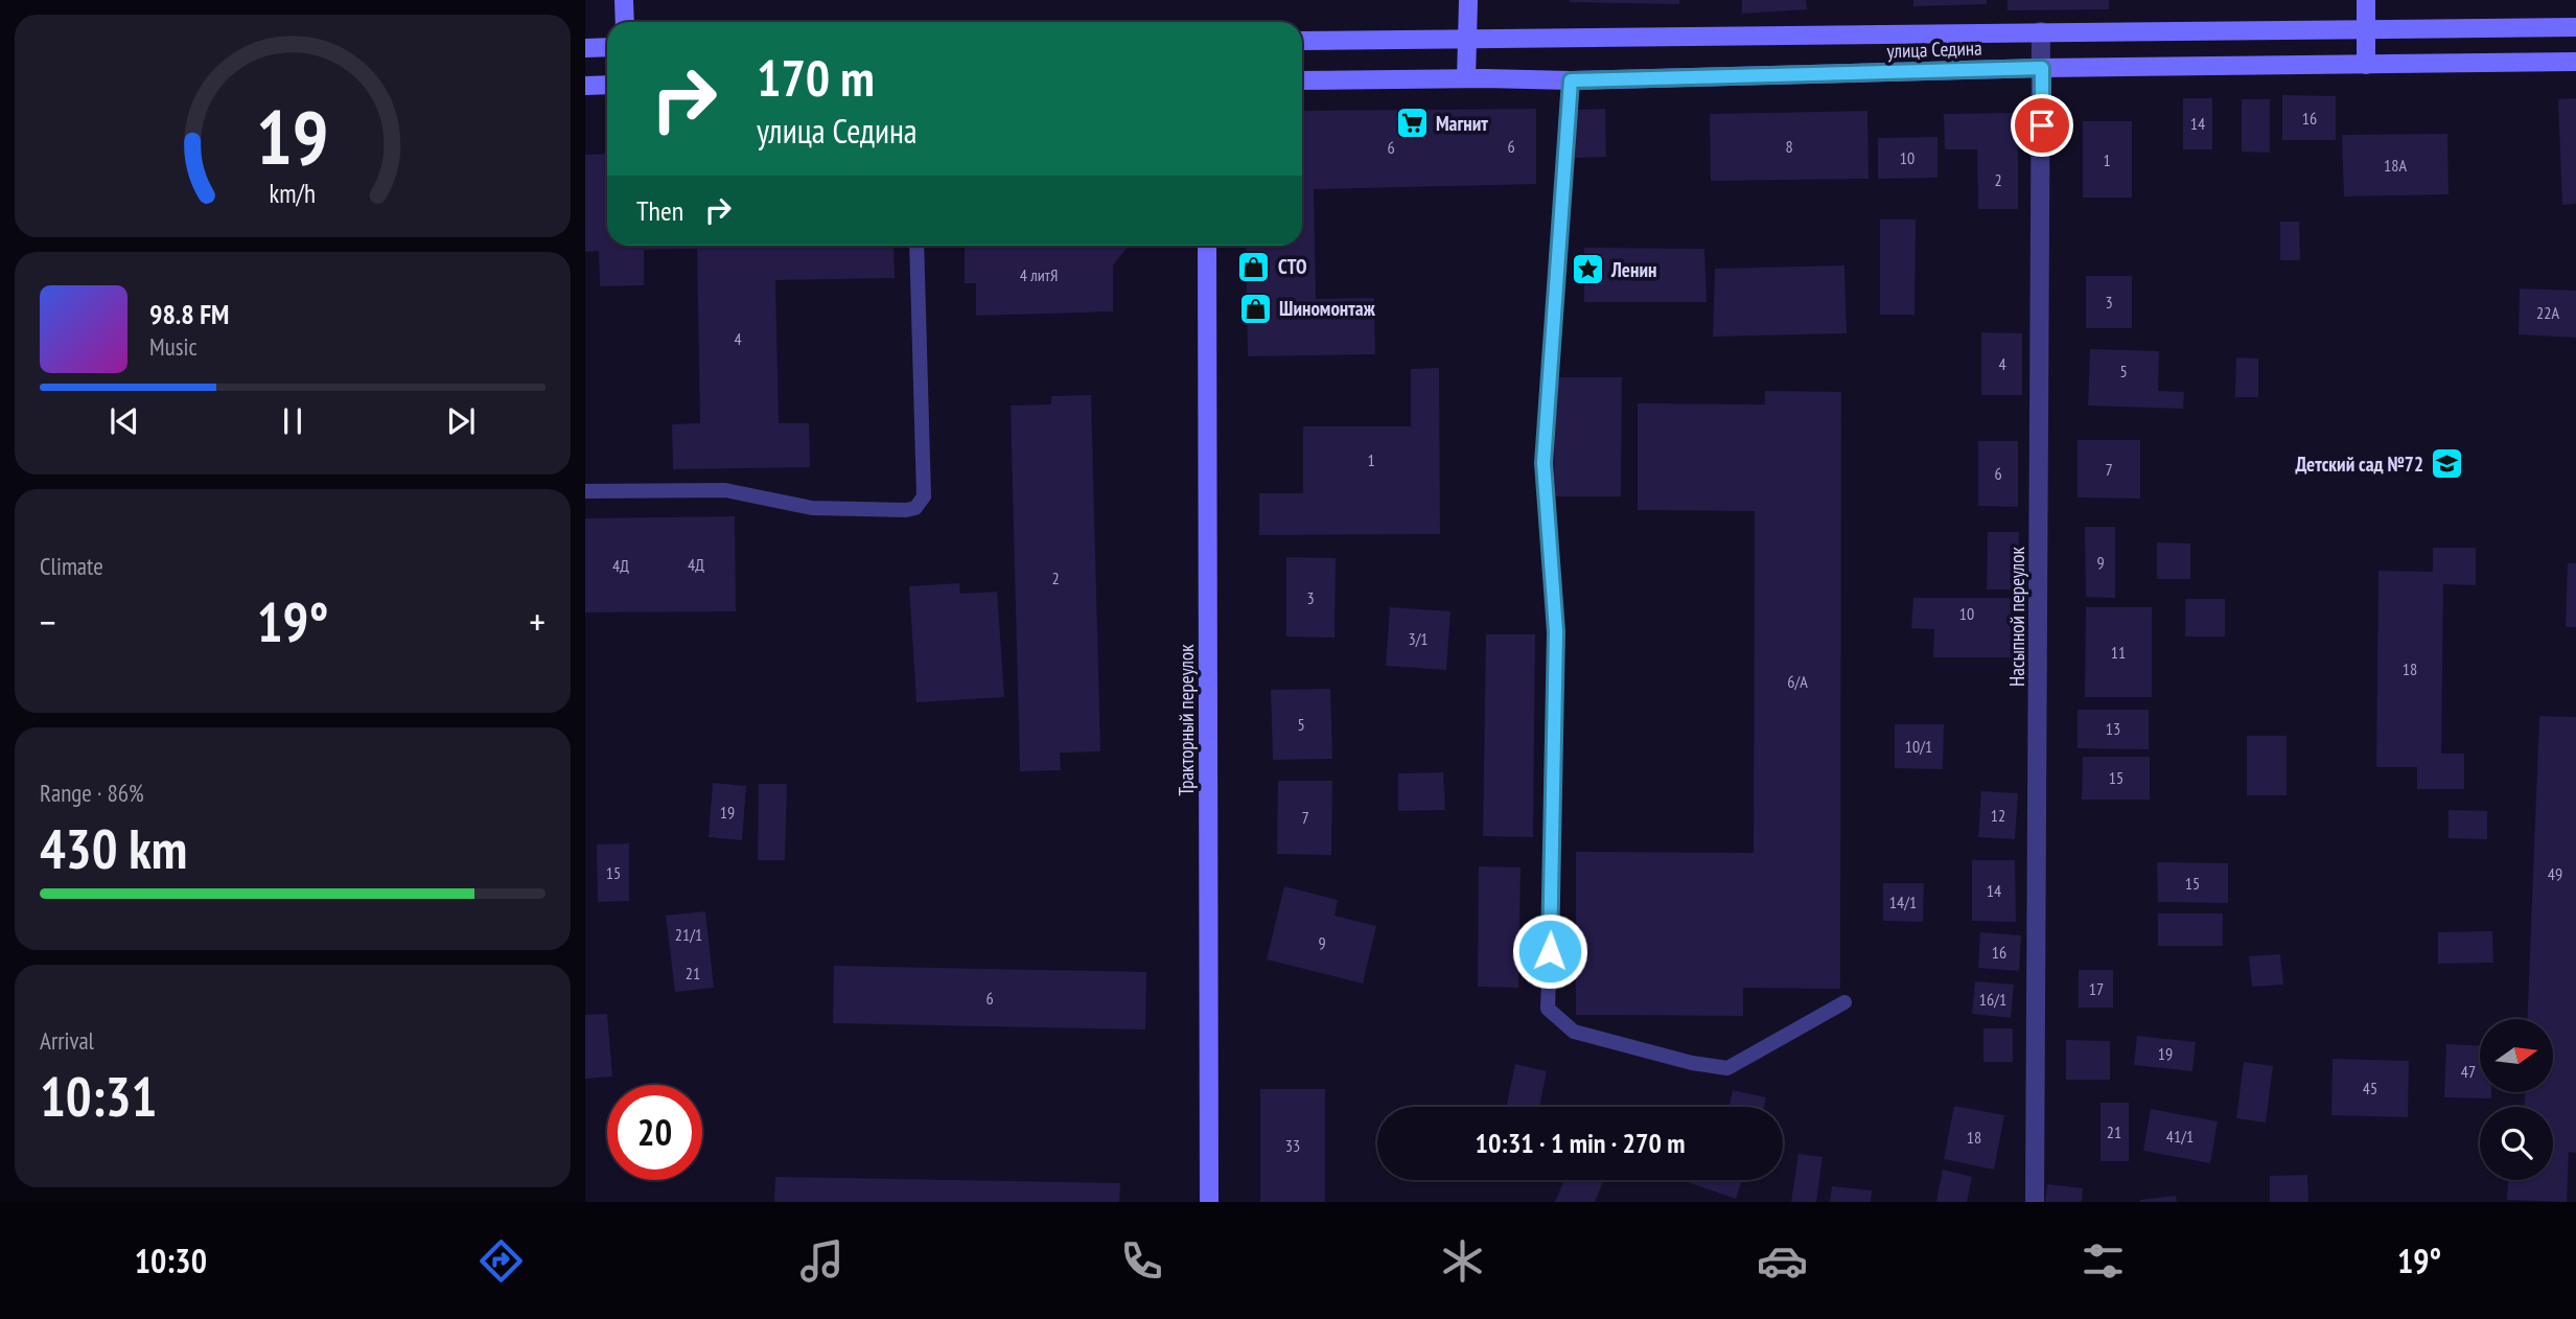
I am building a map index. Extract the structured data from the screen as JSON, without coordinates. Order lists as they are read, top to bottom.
{
  "streets": {
    "street": ["улица Седина", "Насыпной переулок", "Тракторный переулок"]
  },
  "crossings": [
    ["улица Седина", "Насыпной переулок"]
  ],
  "places": {
    "supermarket": ["Магнит"],
    "shop": ["СТО", "Шиномонтаж"],
    "place": ["Ленин"],
    "school or university": ["Детский сад №72"]
  },
  "house_numbers": [
    "16",
    "14",
    "6",
    "8",
    "6",
    "10",
    "1",
    "18А",
    "2",
    "4 литЯ",
    "3",
    "22А",
    "4",
    "4",
    "5",
    "1",
    "7",
    "6",
    "9",
    "4Д",
    "4Д",
    "2",
    "3",
    "10",
    "3/1",
    "11",
    "18",
    "6/А",
    "5",
    "13",
    "10/1",
    "15",
    "19",
    "12",
    "7",
    "15",
    "49",
    "15",
    "14",
    "14/1",
    "21/1",
    "9",
    "16",
    "21",
    "17",
    "6",
    "16/1",
    "19",
    "47",
    "45",
    "21",
    "41/1",
    "18",
    "33"
  ],
  "north": "right",
  "page": {
    "turn": ["170 m", "улица Седина"],
    "then": "Then",
    "song": ["98.8 FM", "Music"],
    "tile": [
      "Climate",
      ["Range · 86%", "430 km"],
      ["Arrival", "10:31"]
    ],
    "heat": ["−", "19°", "+"],
    "limit": "20",
    "trip": "10:31 · 1 min · 270 m",
    "tabs": ["10:30", "19°"],
    "gauge": ["19", "km/h"]
  }
}
